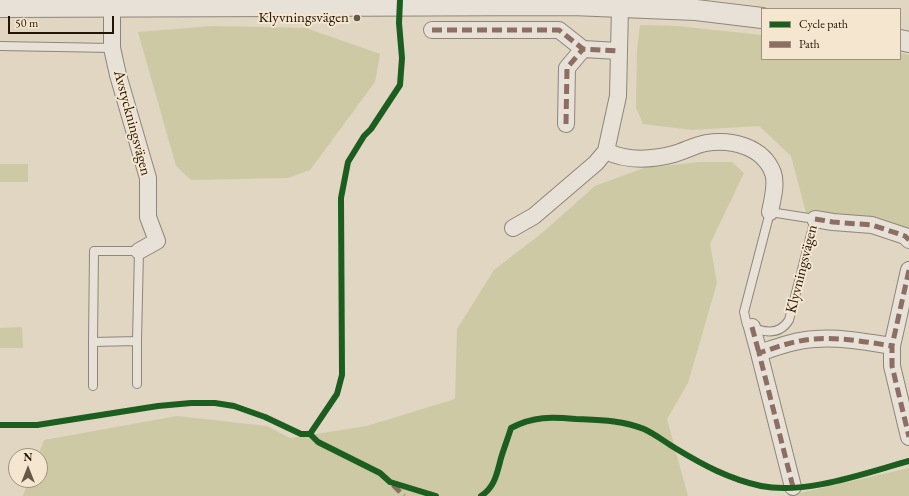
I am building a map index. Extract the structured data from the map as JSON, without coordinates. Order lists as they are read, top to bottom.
{
  "streets": {
    "street": ["Avstyckningsvägen"],
    "lane": ["Klyvningsvägen"]
  },
  "places": ["Klyvningsvägen"],
  "legend": ["Cycle path", "Path"],
  "scale_bar": "50 m",
  "north": "top"
}
